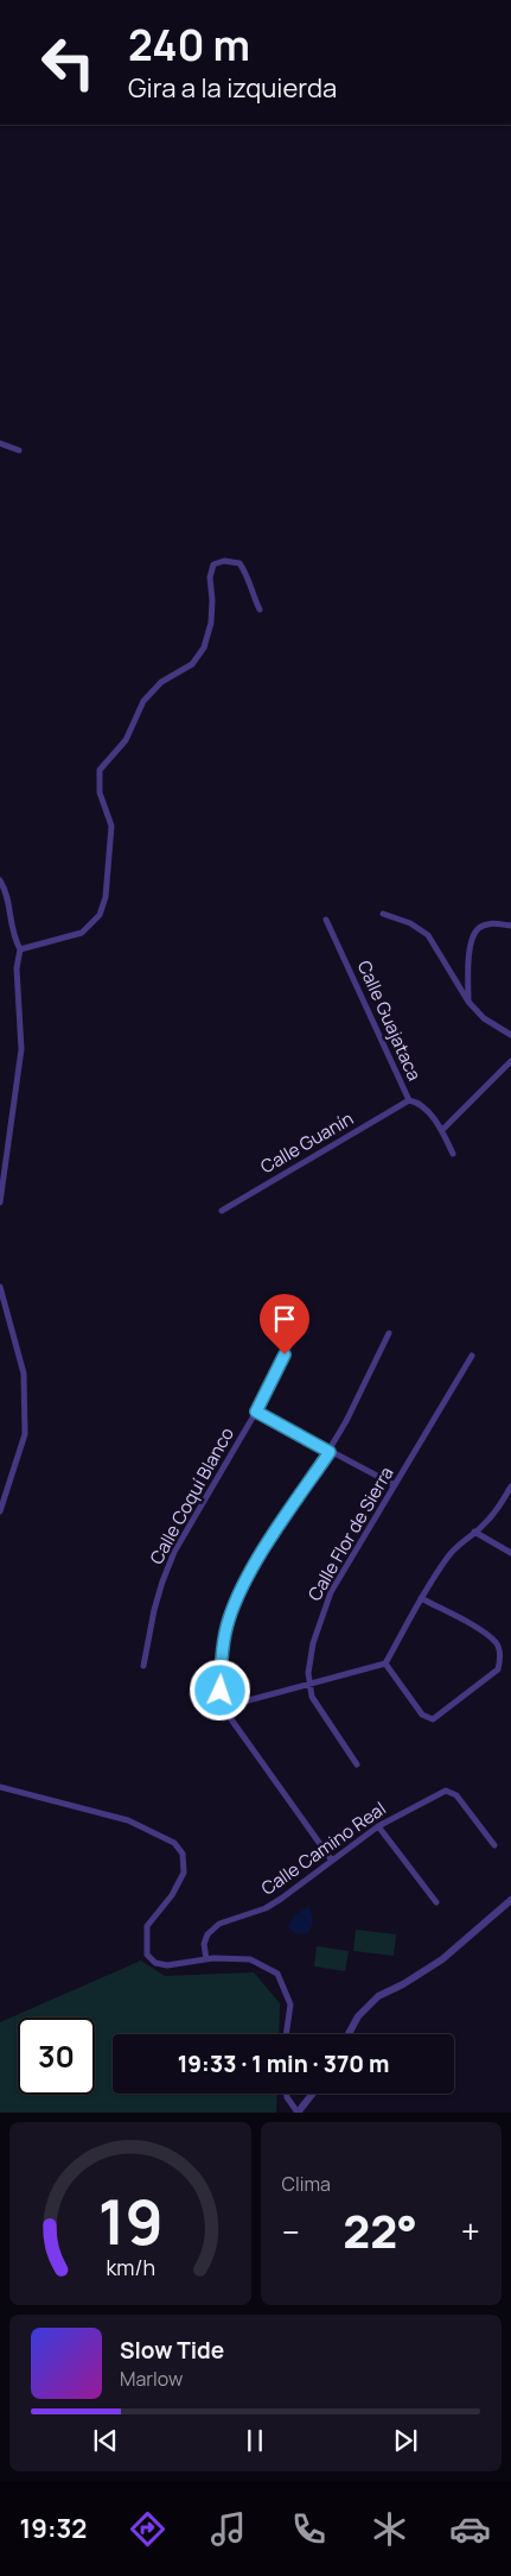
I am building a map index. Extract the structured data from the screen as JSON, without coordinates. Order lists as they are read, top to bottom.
{
  "streets": {
    "street": [
      "Calle Guajataca",
      "Calle Guanín",
      "Calle Coquí Blanco",
      "Calle Flor de Sierra",
      "Calle Camino Real"
    ]
  },
  "crossings": [
    ["Calle Guajataca", "Calle Guanín"]
  ],
  "page": {
    "turn": ["240 m", "Gira a la izquierda"],
    "limit": "30",
    "trip": "19:33 · 1 min · 370 m",
    "tile": "Clima",
    "heat": ["−", "22°", "+"],
    "song": ["Slow Tide", "Marlow"],
    "tabs": "19:32",
    "gauge": ["19", "km/h"]
  }
}
